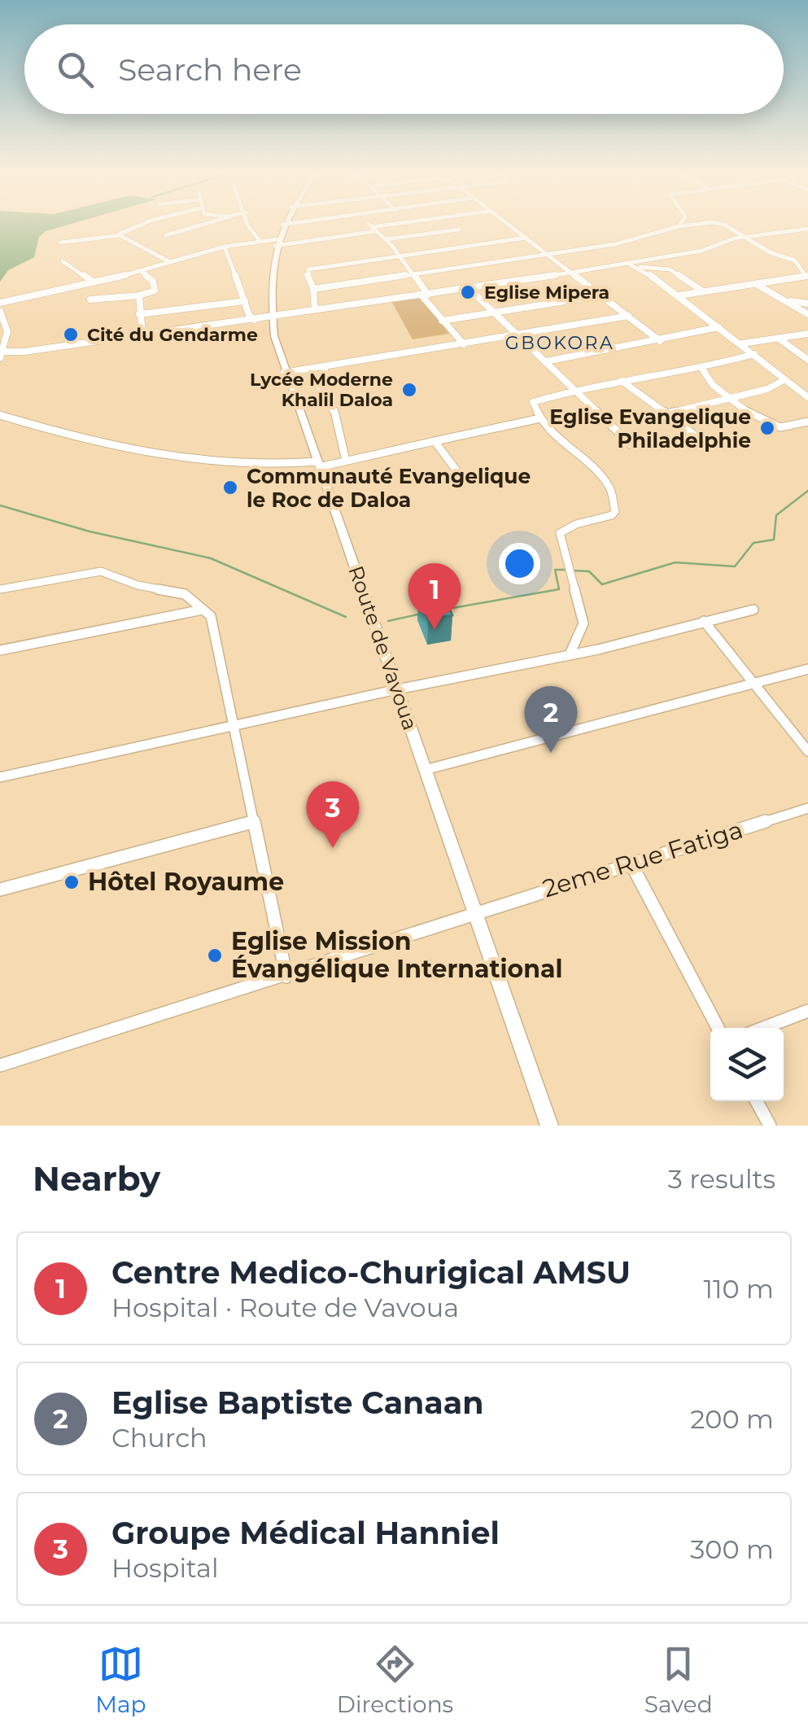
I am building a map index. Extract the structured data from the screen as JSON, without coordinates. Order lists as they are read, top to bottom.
{
  "streets": {
    "main road": ["Route de Vavoua"],
    "street": ["2eme Rue Fatiga"]
  },
  "crossings": [
    ["Route de Vavoua", "2eme Rue Fatiga"]
  ],
  "districts": ["GBOKORA"],
  "places": [
    "Eglise Mipera",
    "Cité du Gendarme",
    "Lycée Moderne Khalil Daloa",
    "Eglise Evangelique Philadelphie",
    "Communauté Evangelique le Roc de Daloa",
    "Hôtel Royaume",
    "Eglise Mission Évangélique International"
  ],
  "page": {
    "search": "Search here",
    "pins": ["1", "2", "3"],
    "heading": ["Nearby", "3 results"],
    "list": [
      {
        "mark": "1",
        "name": "Centre Medico-Churigical AMSU",
        "note": "Hospital · Route de Vavoua",
        "value": "110 m"
      },
      {
        "mark": "2",
        "name": "Eglise Baptiste Canaan",
        "note": "Church",
        "value": "200 m"
      },
      {
        "mark": "3",
        "name": "Groupe Médical Hanniel",
        "note": "Hospital",
        "value": "300 m"
      }
    ],
    "nav": ["Map", "Directions", "Saved"]
  }
}
